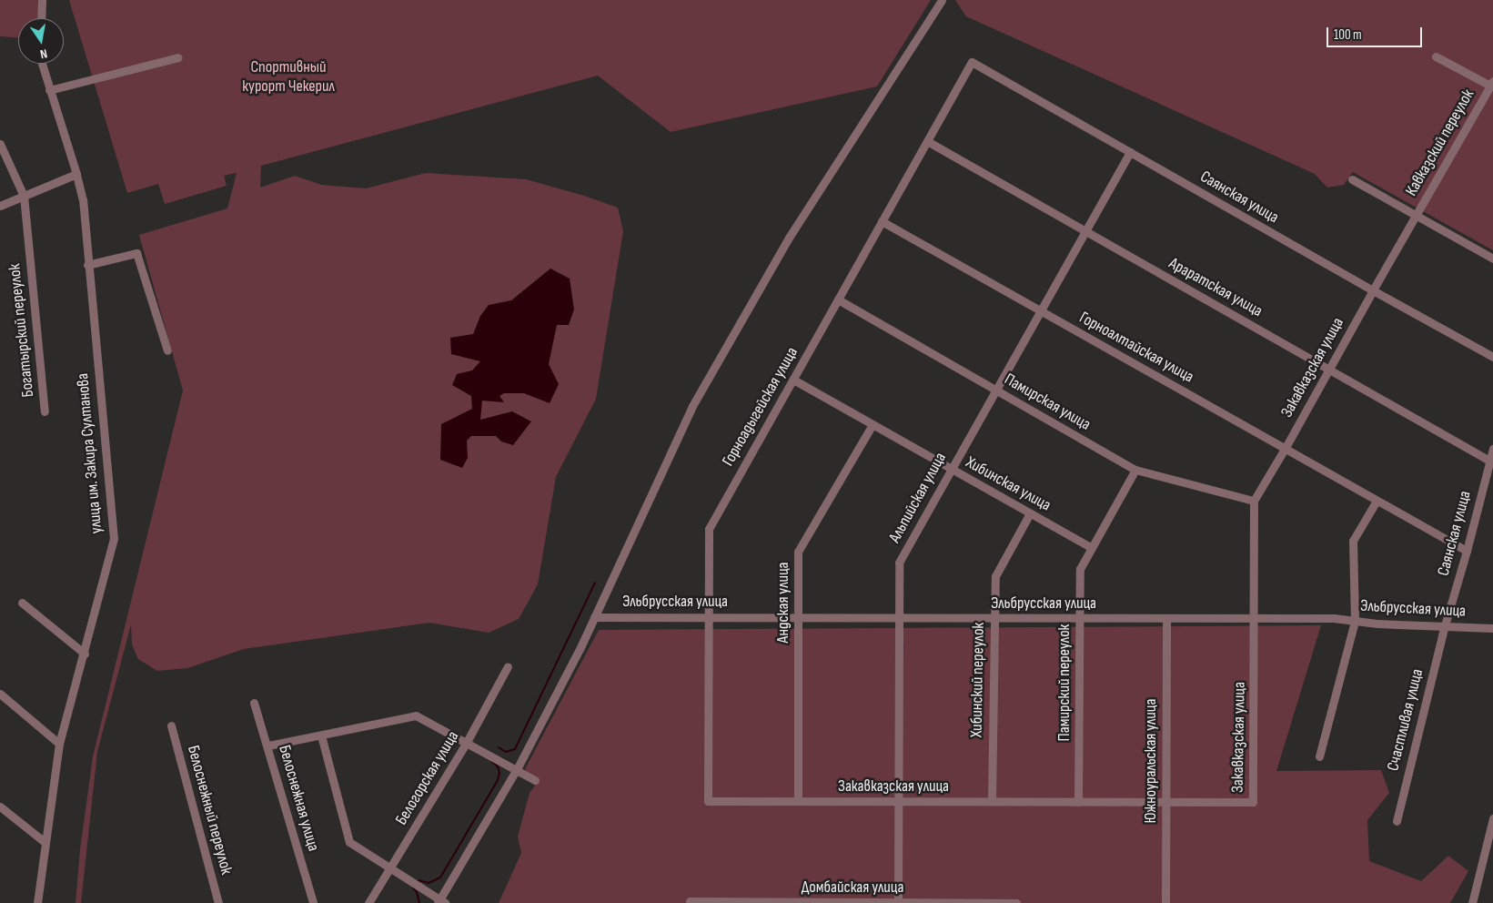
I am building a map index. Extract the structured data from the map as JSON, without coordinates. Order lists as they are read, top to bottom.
{
  "streets": {
    "street": [
      "Кавказский переулок",
      "Саянская улица",
      "Араратская улица",
      "Богатырский переулок",
      "Горноалтайская улица",
      "Закавказская улица",
      "Памирская улица",
      "Горноадыгейская улица",
      "улица им. Закира Султанова",
      "Хибинская улица",
      "Альпийская улица",
      "Эльбрусская улица",
      "Андская улица",
      "Хибинский переулок",
      "Памирский переулок",
      "Счастливая улица",
      "Южноуральская улица",
      "Белогорская улица",
      "Белоснежная улица",
      "Белоснежный переулок",
      "Домбайская улица"
    ]
  },
  "crossings": [
    ["Кавказский переулок", "Закавказская улица"],
    ["Саянская улица", "Араратская улица"],
    ["Саянская улица", "Горноалтайская улица"],
    ["Саянская улица", "Закавказская улица"],
    ["Саянская улица", "Горноадыгейская улица"],
    ["Саянская улица", "Альпийская улица"],
    ["Саянская улица", "Эльбрусская улица"],
    ["Саянская улица", "Счастливая улица"],
    ["Араратская улица", "Закавказская улица"],
    ["Араратская улица", "Горноадыгейская улица"],
    ["Араратская улица", "Альпийская улица"],
    ["Горноалтайская улица", "Закавказская улица"],
    ["Горноалтайская улица", "Горноадыгейская улица"],
    ["Горноалтайская улица", "Альпийская улица"],
    ["Закавказская улица", "Памирская улица"],
    ["Закавказская улица", "Горноадыгейская улица"],
    ["Закавказская улица", "Альпийская улица"],
    ["Закавказская улица", "Эльбрусская улица"],
    ["Закавказская улица", "Андская улица"],
    ["Закавказская улица", "Хибинский переулок"],
    ["Закавказская улица", "Памирский переулок"],
    ["Закавказская улица", "Южноуральская улица"],
    ["Памирская улица", "Горноадыгейская улица"],
    ["Памирская улица", "Альпийская улица"],
    ["Памирская улица", "Памирский переулок"],
    ["Горноадыгейская улица", "Хибинская улица"],
    ["Горноадыгейская улица", "Эльбрусская улица"],
    ["Хибинская улица", "Альпийская улица"],
    ["Хибинская улица", "Андская улица"],
    ["Хибинская улица", "Хибинский переулок"],
    ["Хибинская улица", "Памирский переулок"],
    ["Альпийская улица", "Эльбрусская улица"],
    ["Альпийская улица", "Домбайская улица"],
    ["Эльбрусская улица", "Андская улица"],
    ["Эльбрусская улица", "Хибинский переулок"],
    ["Эльбрусская улица", "Памирский переулок"],
    ["Эльбрусская улица", "Счастливая улица"],
    ["Эльбрусская улица", "Южноуральская улица"]
  ],
  "parks": ["Спортивный курорт Чекерил"],
  "scale_bar": "100 m",
  "north": "bottom"
}
